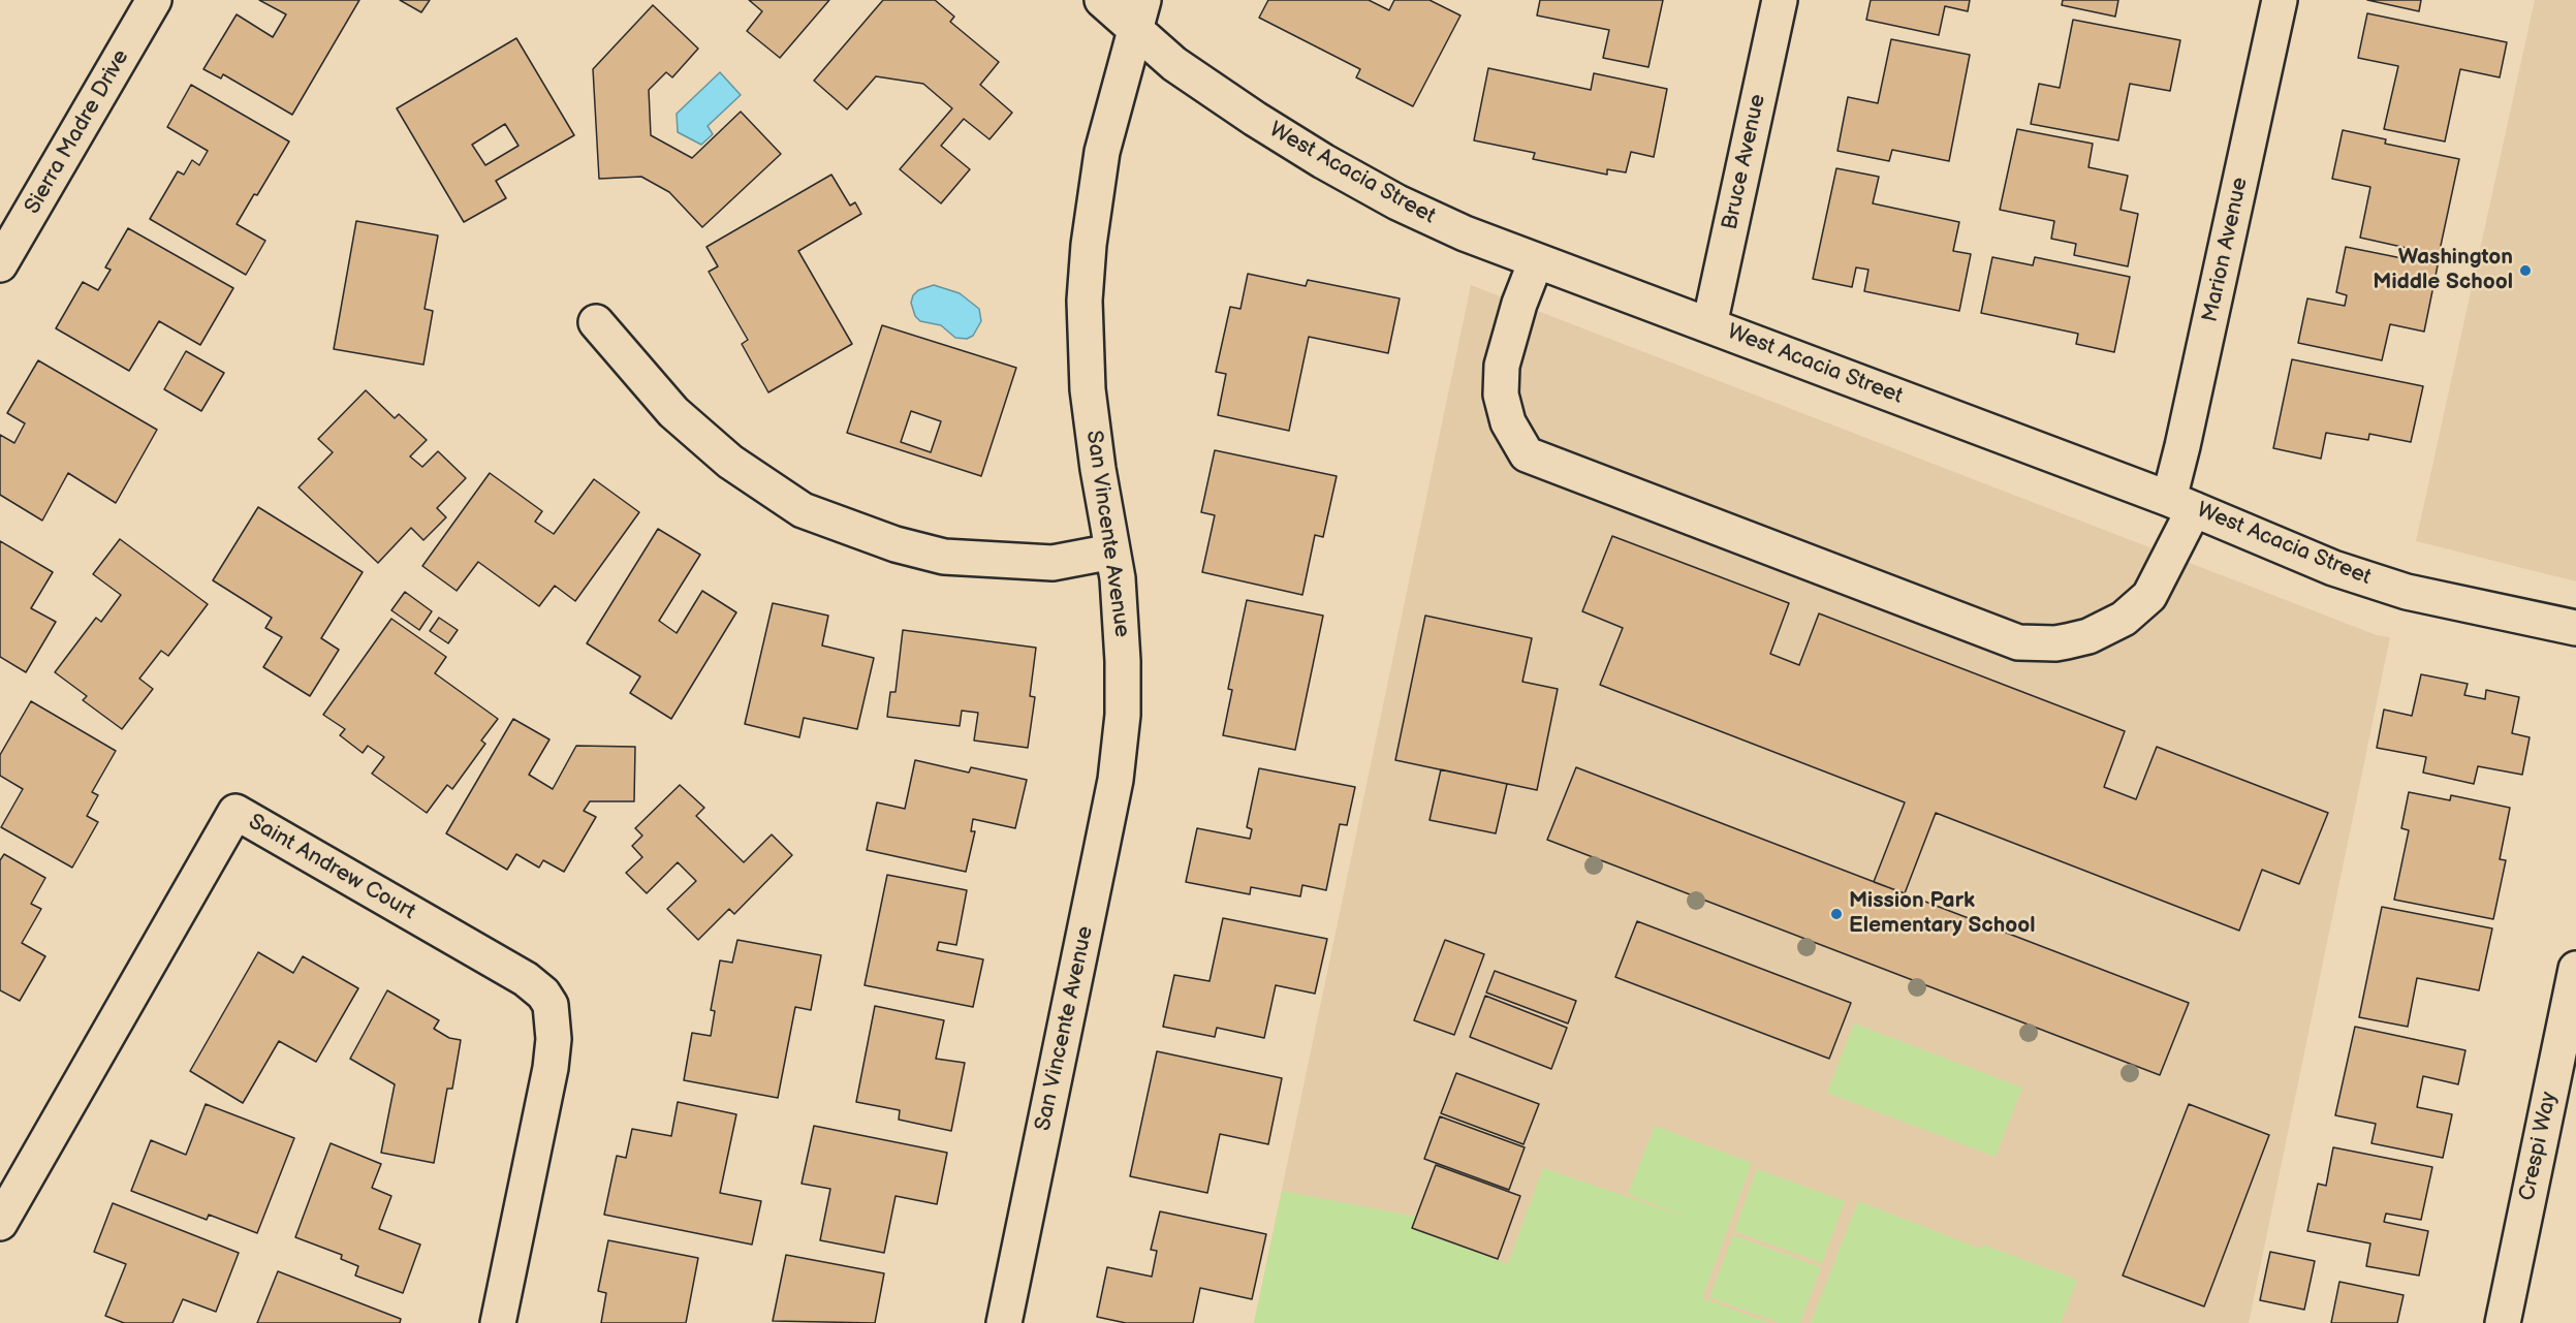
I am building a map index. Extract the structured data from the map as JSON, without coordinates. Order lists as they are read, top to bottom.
{
  "streets": {
    "street": [
      "Sierra Madre Drive",
      "Bruce Avenue",
      "West Acacia Street",
      "Marion Avenue",
      "San Vincente Avenue",
      "Saint Andrew Court",
      "Crespi Way"
    ]
  },
  "crossings": [
    ["Bruce Avenue", "West Acacia Street"],
    ["West Acacia Street", "Marion Avenue"],
    ["West Acacia Street", "San Vincente Avenue"]
  ],
  "places": ["Washington Middle School", "Mission Park Elementary School"]
}
